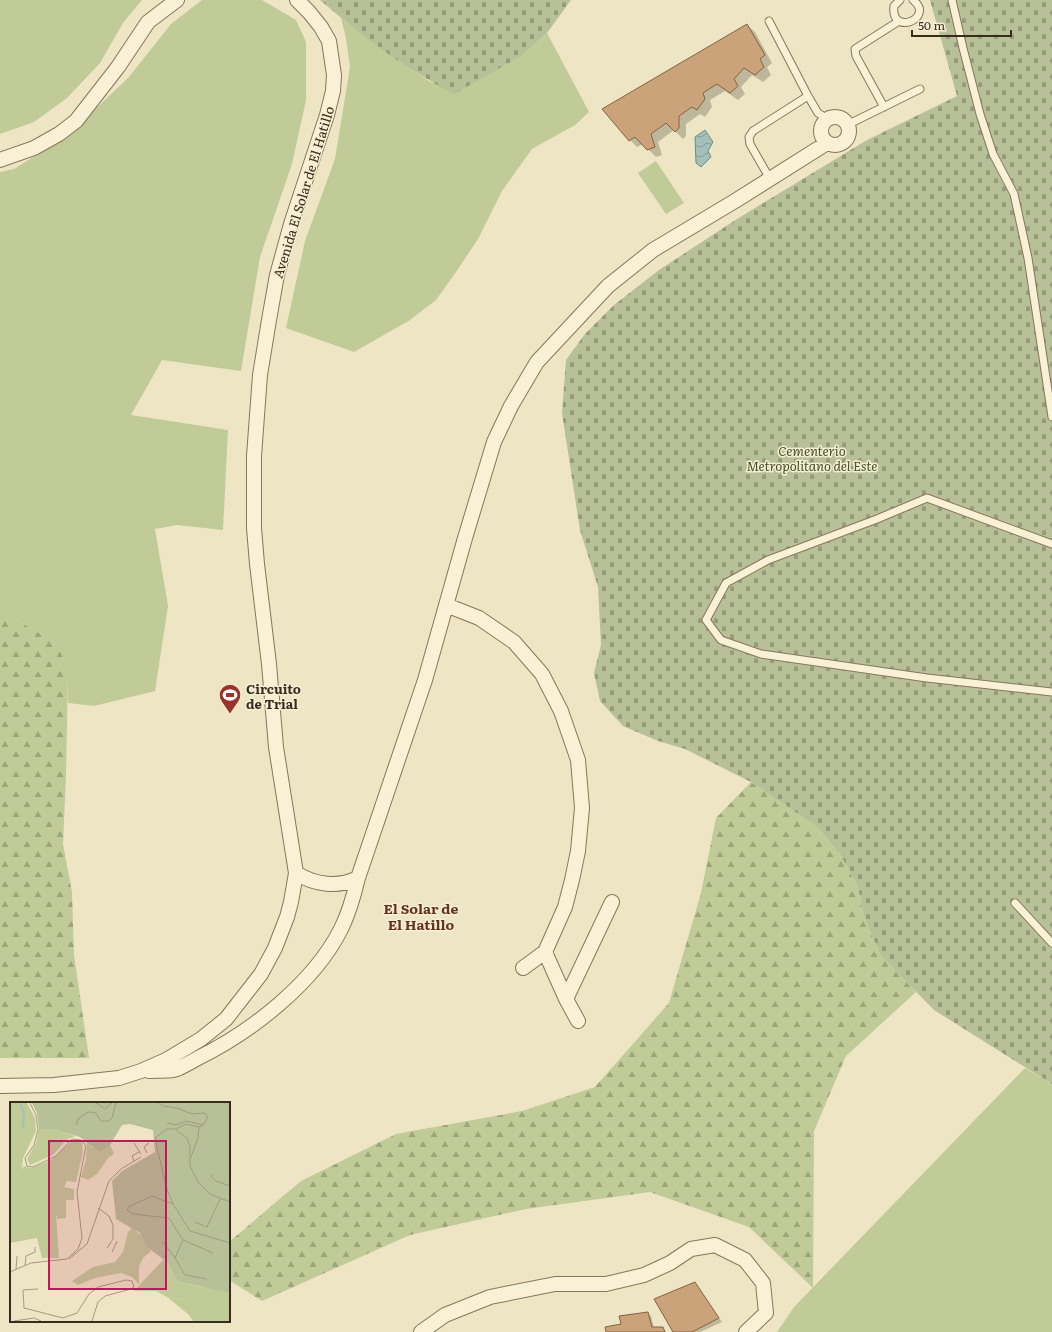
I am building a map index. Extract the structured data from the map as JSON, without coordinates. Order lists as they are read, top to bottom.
{
  "streets": {
    "street": ["Avenida El Solar de El Hatillo"]
  },
  "districts": ["El Solar de El Hatillo"],
  "parks": ["Cementerio Metropolitano del Este"],
  "places": {
    "sports": ["Circuito de Trial"]
  },
  "scale_bar": "50 m"
}
